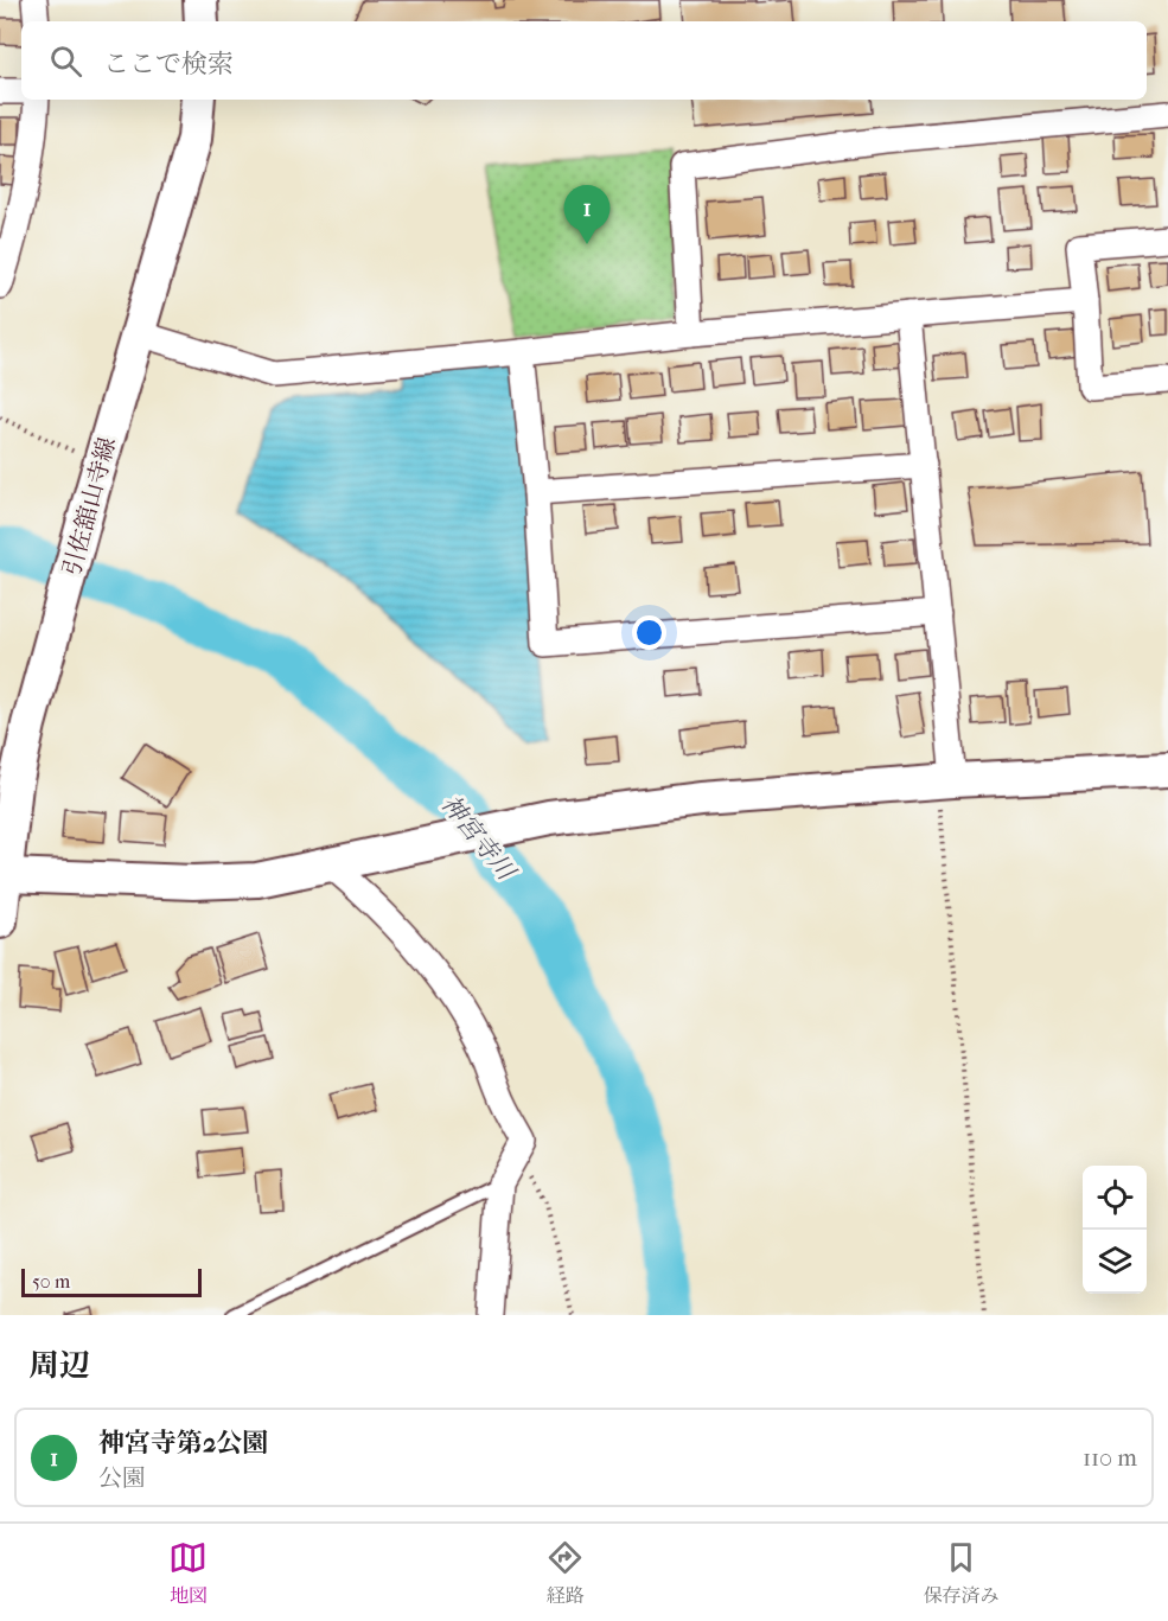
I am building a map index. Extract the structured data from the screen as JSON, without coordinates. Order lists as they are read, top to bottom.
{
  "streets": {
    "street": ["引佐舘山寺線"]
  },
  "water": ["神宮寺川"],
  "scale_bar": "50 m",
  "page": {
    "search": "ここで検索",
    "pins": "1",
    "scale": "50 m",
    "heading": "周辺",
    "list": [
      {
        "mark": "1",
        "name": "神宮寺第2公園",
        "note": "公園",
        "value": "110 m"
      }
    ],
    "nav": ["地図", "経路", "保存済み"]
  }
}
